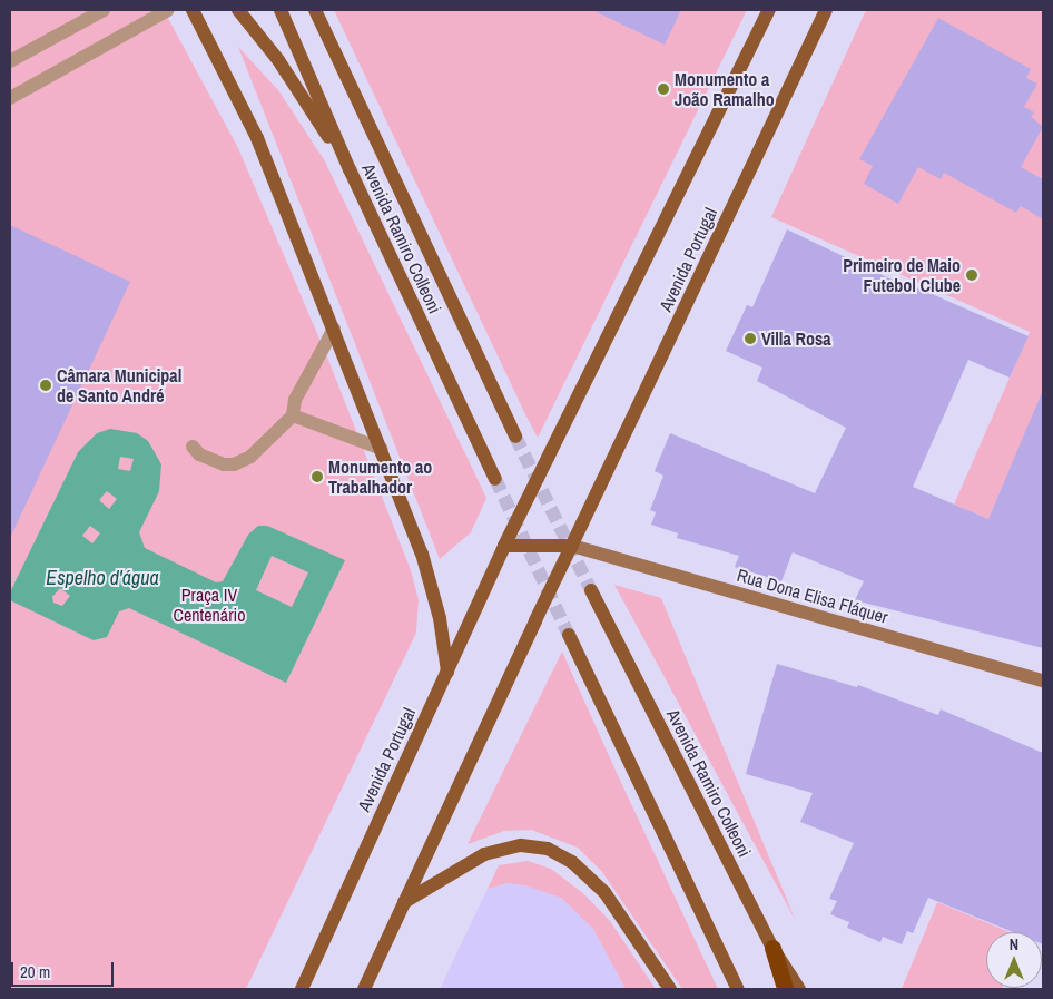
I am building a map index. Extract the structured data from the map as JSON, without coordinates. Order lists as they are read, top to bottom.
{
  "streets": {
    "main road": ["Avenida Ramiro Colleoni", "Avenida Portugal"],
    "street": ["Rua Dona Elisa Fláquer"]
  },
  "crossings": [
    ["Avenida Portugal", "Rua Dona Elisa Fláquer"]
  ],
  "water": ["Espelho d'água"],
  "parks": ["Praça IV Centenário"],
  "places": [
    "Monumento a João Ramalho",
    "Primeiro de Maio Futebol Clube",
    "Villa Rosa",
    "Câmara Municipal de Santo André",
    "Monumento ao Trabalhador"
  ],
  "scale_bar": "20 m",
  "north": "top"
}
